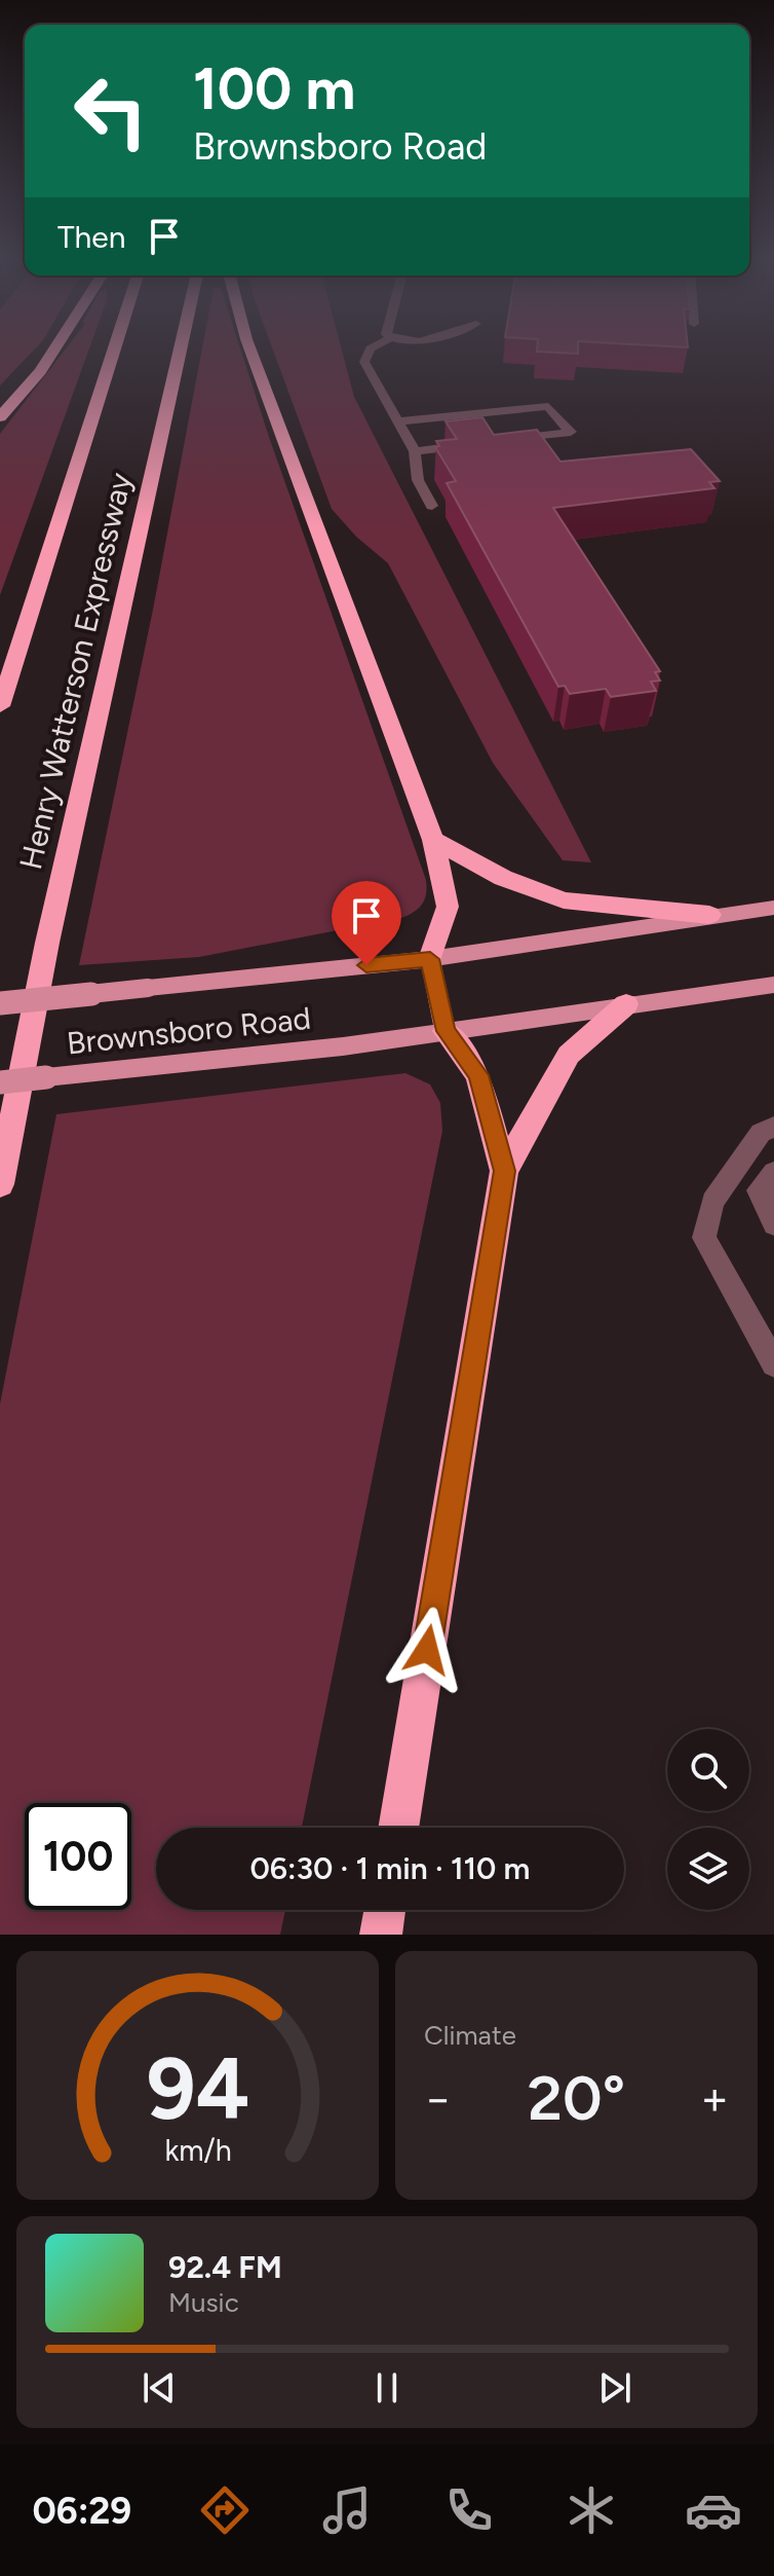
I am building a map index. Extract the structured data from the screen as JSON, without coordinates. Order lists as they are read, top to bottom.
{
  "streets": {
    "highway": ["Henry Watterson Expressway"],
    "main road": ["Brownsboro Road"]
  },
  "page": {
    "turn": ["100 m", "Brownsboro Road"],
    "then": "Then",
    "limit": "100",
    "trip": "06:30 · 1 min · 110 m",
    "tile": "Climate",
    "heat": ["−", "20°", "+"],
    "song": ["92.4 FM", "Music"],
    "tabs": "06:29",
    "gauge": ["94", "km/h"]
  }
}
